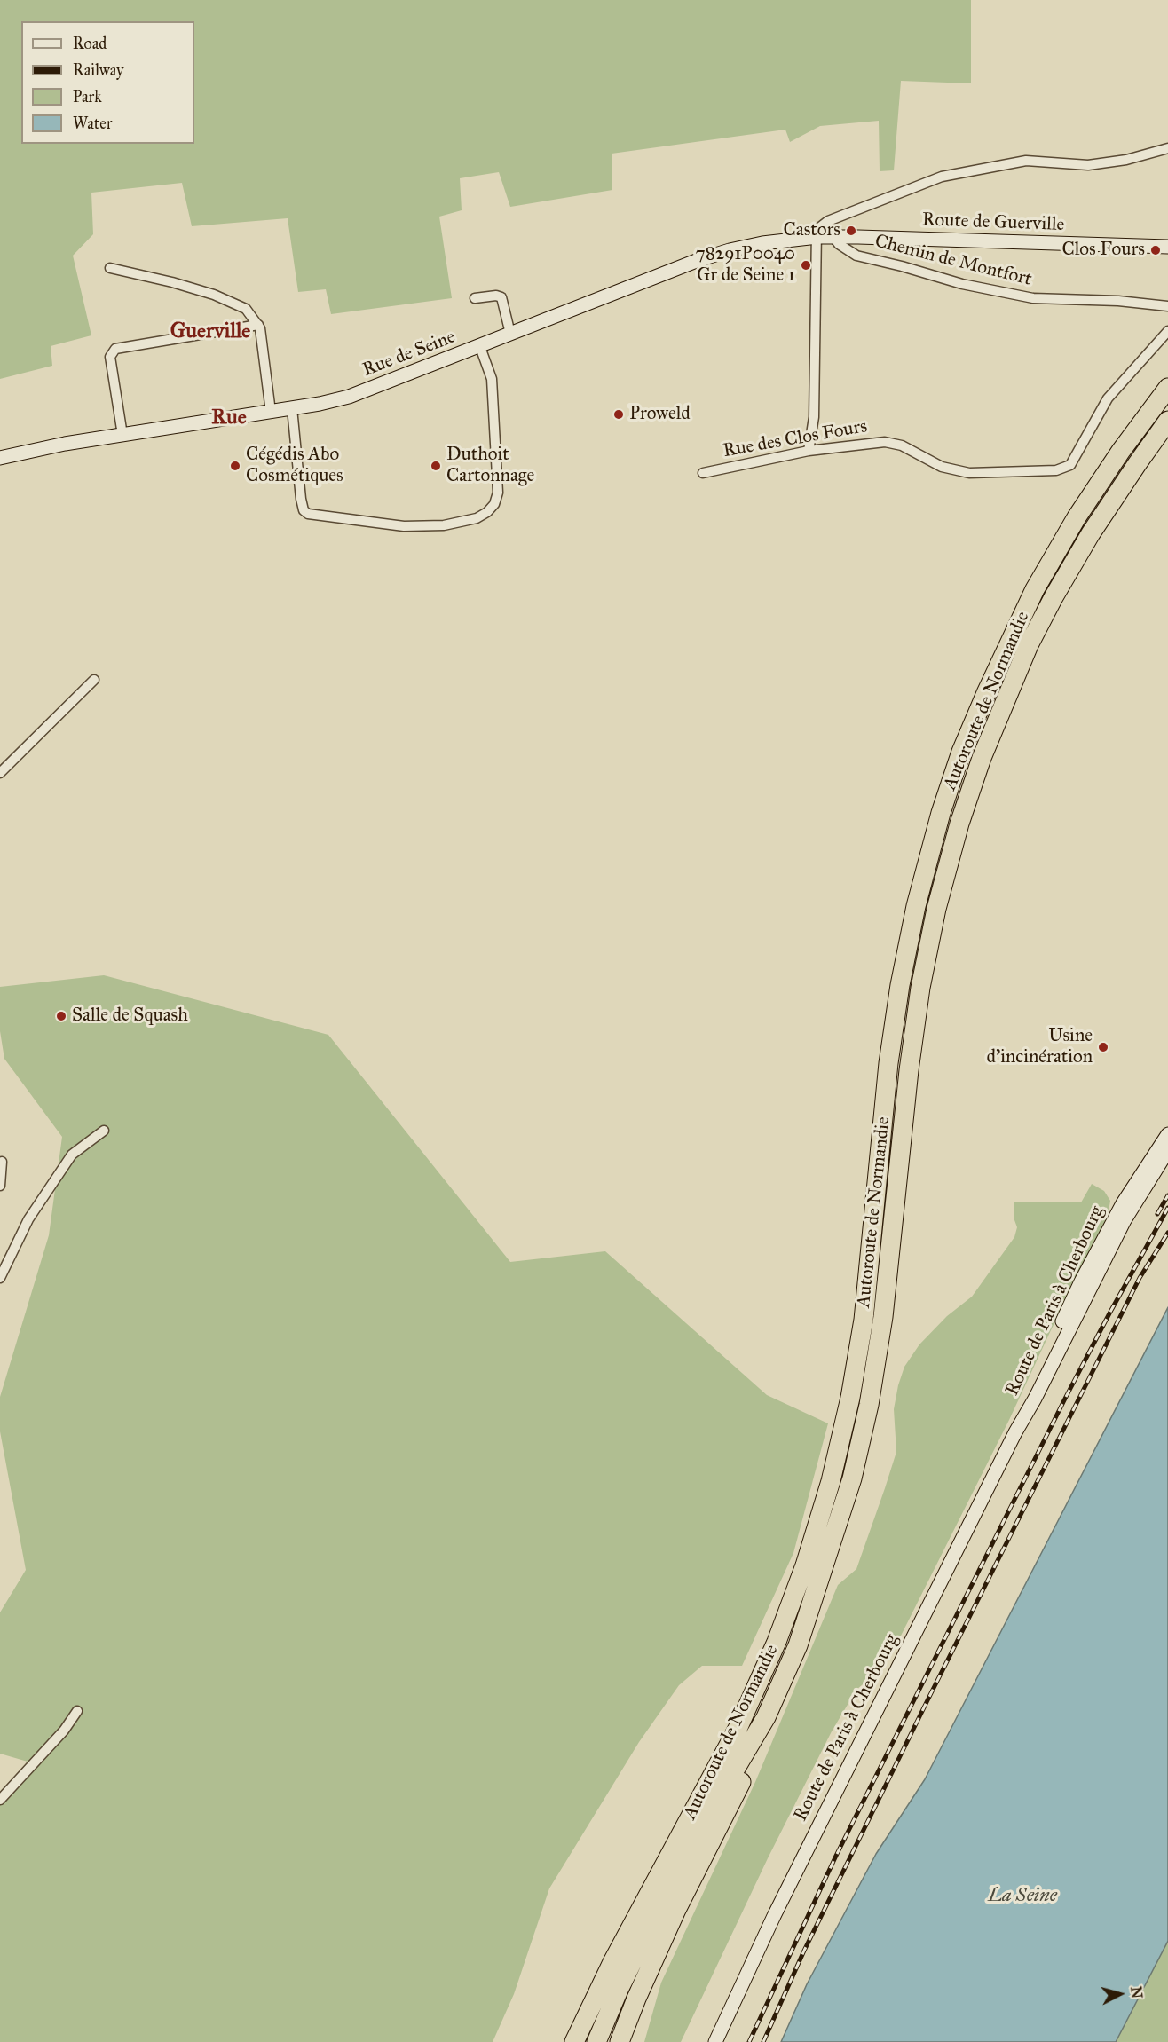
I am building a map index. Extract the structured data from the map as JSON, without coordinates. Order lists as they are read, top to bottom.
{
  "streets": {
    "highway": ["Autoroute de Normandie"],
    "main road": ["Route de Guerville", "Rue de Seine", "Route de Paris à Cherbourg"],
    "street": ["Chemin de Montfort", "Rue des Clos Fours"]
  },
  "crossings": [
    ["Route de Guerville", "Chemin de Montfort"],
    ["Route de Guerville", "Rue de Seine"]
  ],
  "districts": ["Guerville", "Rue"],
  "water": ["La Seine"],
  "places": [
    "Castors",
    "Clos Fours",
    "78291P0040 Gr de Seine 1",
    "Proweld",
    "Cégédis Abo Cosmétiques",
    "Duthoit Cartonnage",
    "Salle de Squash",
    "Usine d'incinération"
  ],
  "legend": [
    "Road",
    "Railway",
    "Park",
    "Water"
  ],
  "north": "right"
}
